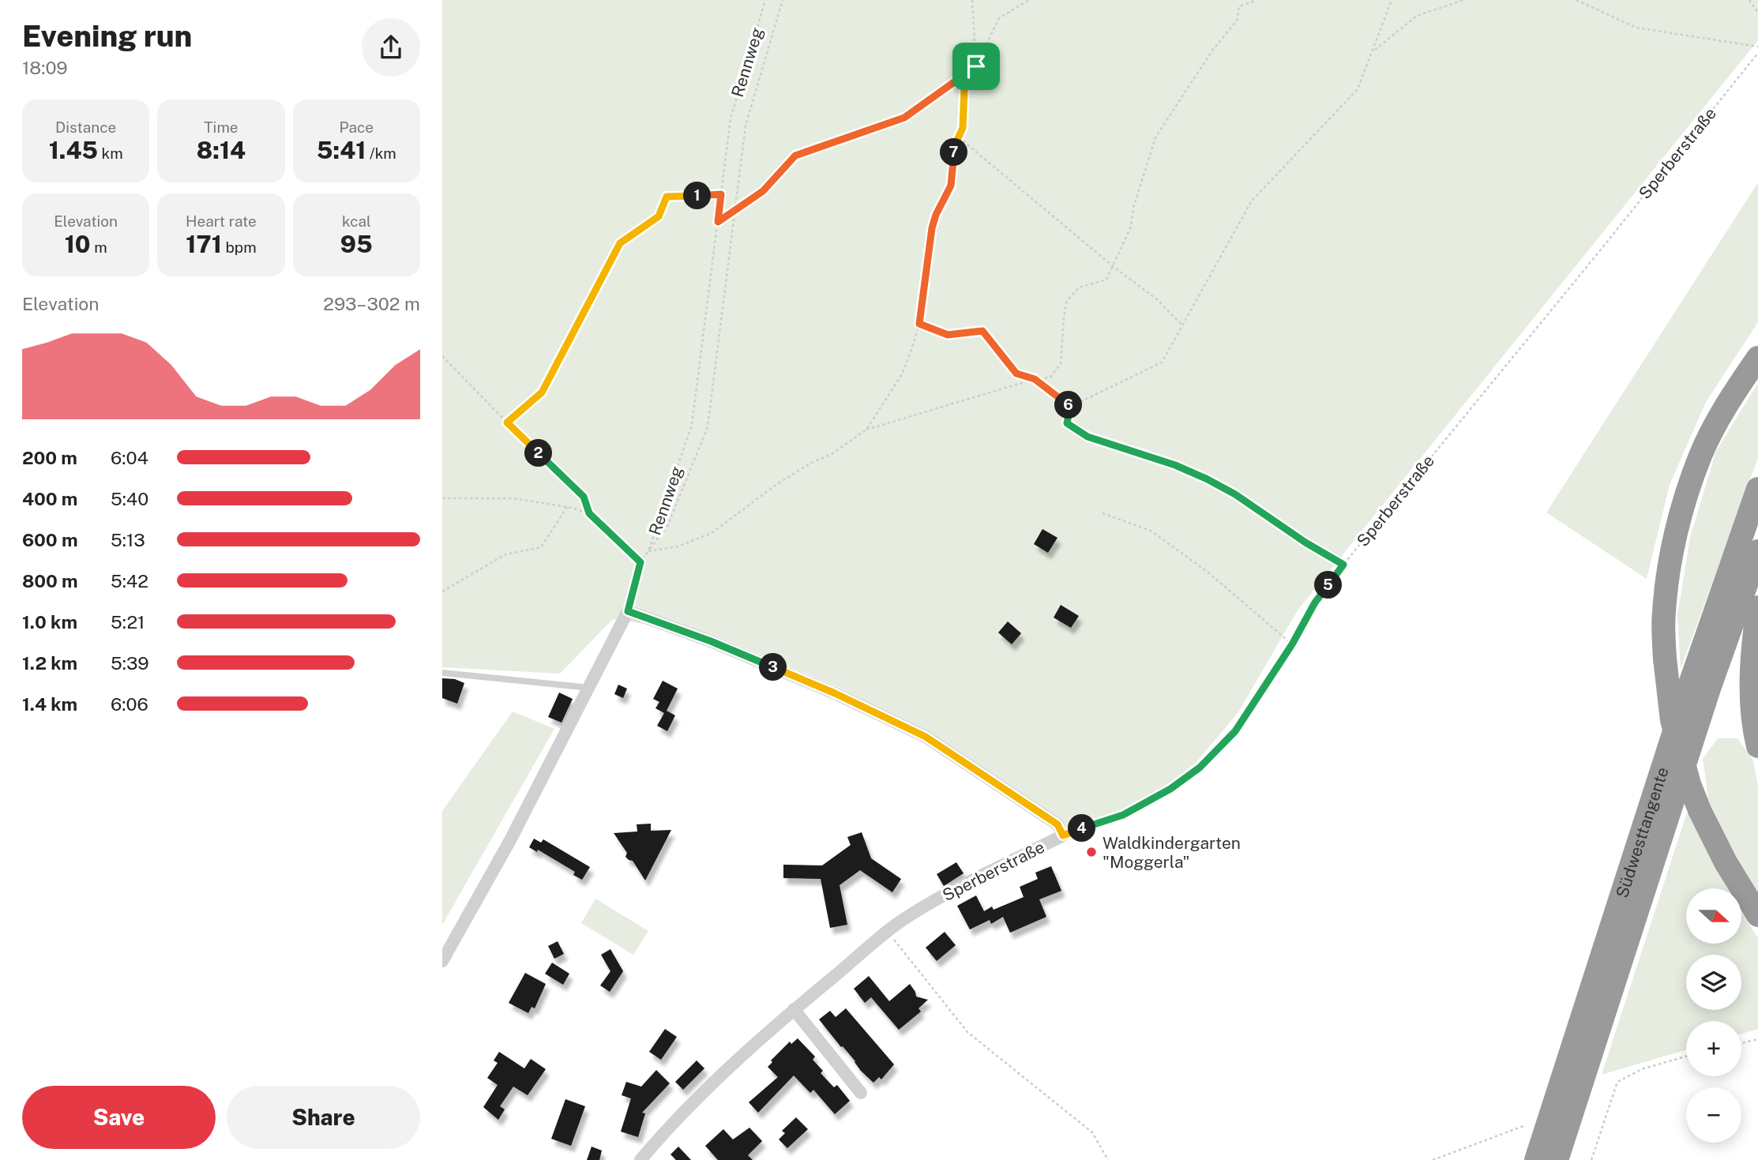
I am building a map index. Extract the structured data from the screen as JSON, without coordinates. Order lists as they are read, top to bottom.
{
  "streets": {
    "highway": ["Südwesttangente"],
    "street": ["Sperberstraße"],
    "path": ["Rennweg"]
  },
  "places": ["Waldkindergarten \"Moggerla\""],
  "north": "right",
  "page": {
    "heading": ["Evening run", "18:09"],
    "stats": [
      ["Distance", "1.45 km"],
      ["Time", "8:14"],
      ["Pace", "5:41 /km"],
      ["Elevation", "10 m"],
      ["Heart rate", "171 bpm"],
      ["kcal", "95"]
    ],
    "pins": [
      "7",
      "1",
      "6",
      "2",
      "5",
      "3",
      "4"
    ],
    "chart": ["Elevation", "293–302 m"],
    "list": [
      {
        "name": "200 m",
        "note": "6:04"
      },
      {
        "name": "400 m",
        "note": "5:40"
      },
      {
        "name": "600 m",
        "note": "5:13"
      },
      {
        "name": "800 m",
        "note": "5:42"
      },
      {
        "name": "1.0 km",
        "note": "5:21"
      },
      {
        "name": "1.2 km",
        "note": "5:39"
      },
      {
        "name": "1.4 km",
        "note": "6:06"
      }
    ],
    "map_buttons": ["+", "−"],
    "buttons": ["Save", "Share"]
  }
}
